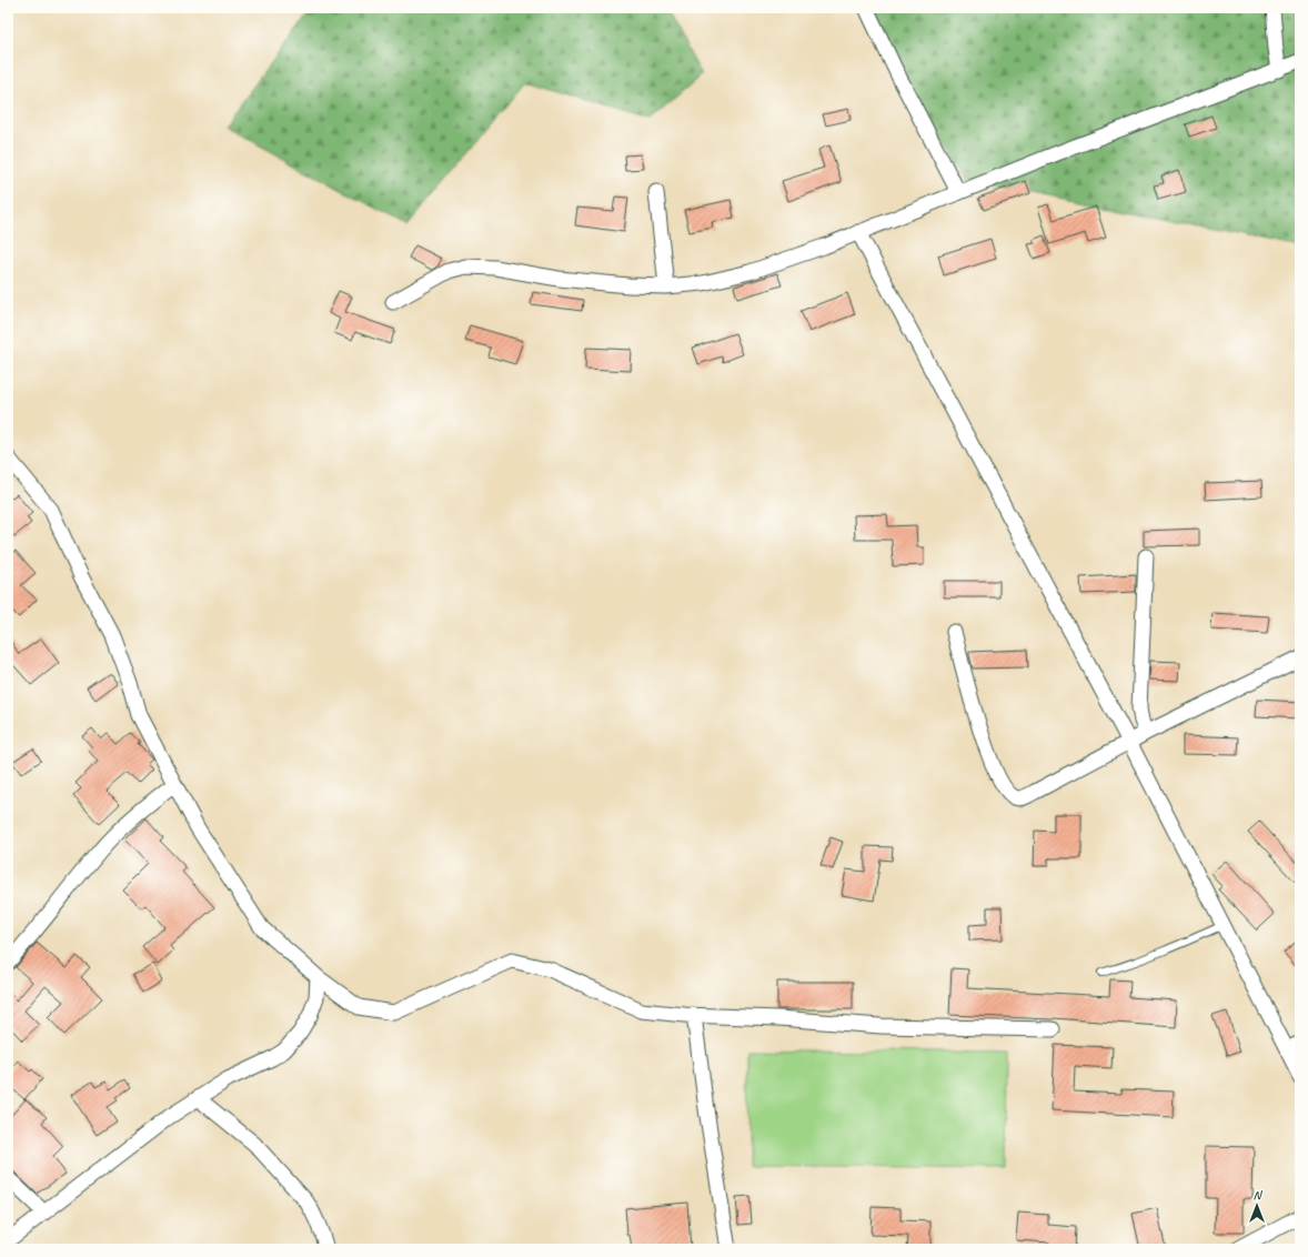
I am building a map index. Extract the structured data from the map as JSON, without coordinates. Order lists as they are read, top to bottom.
{
  "north": "top"
}
